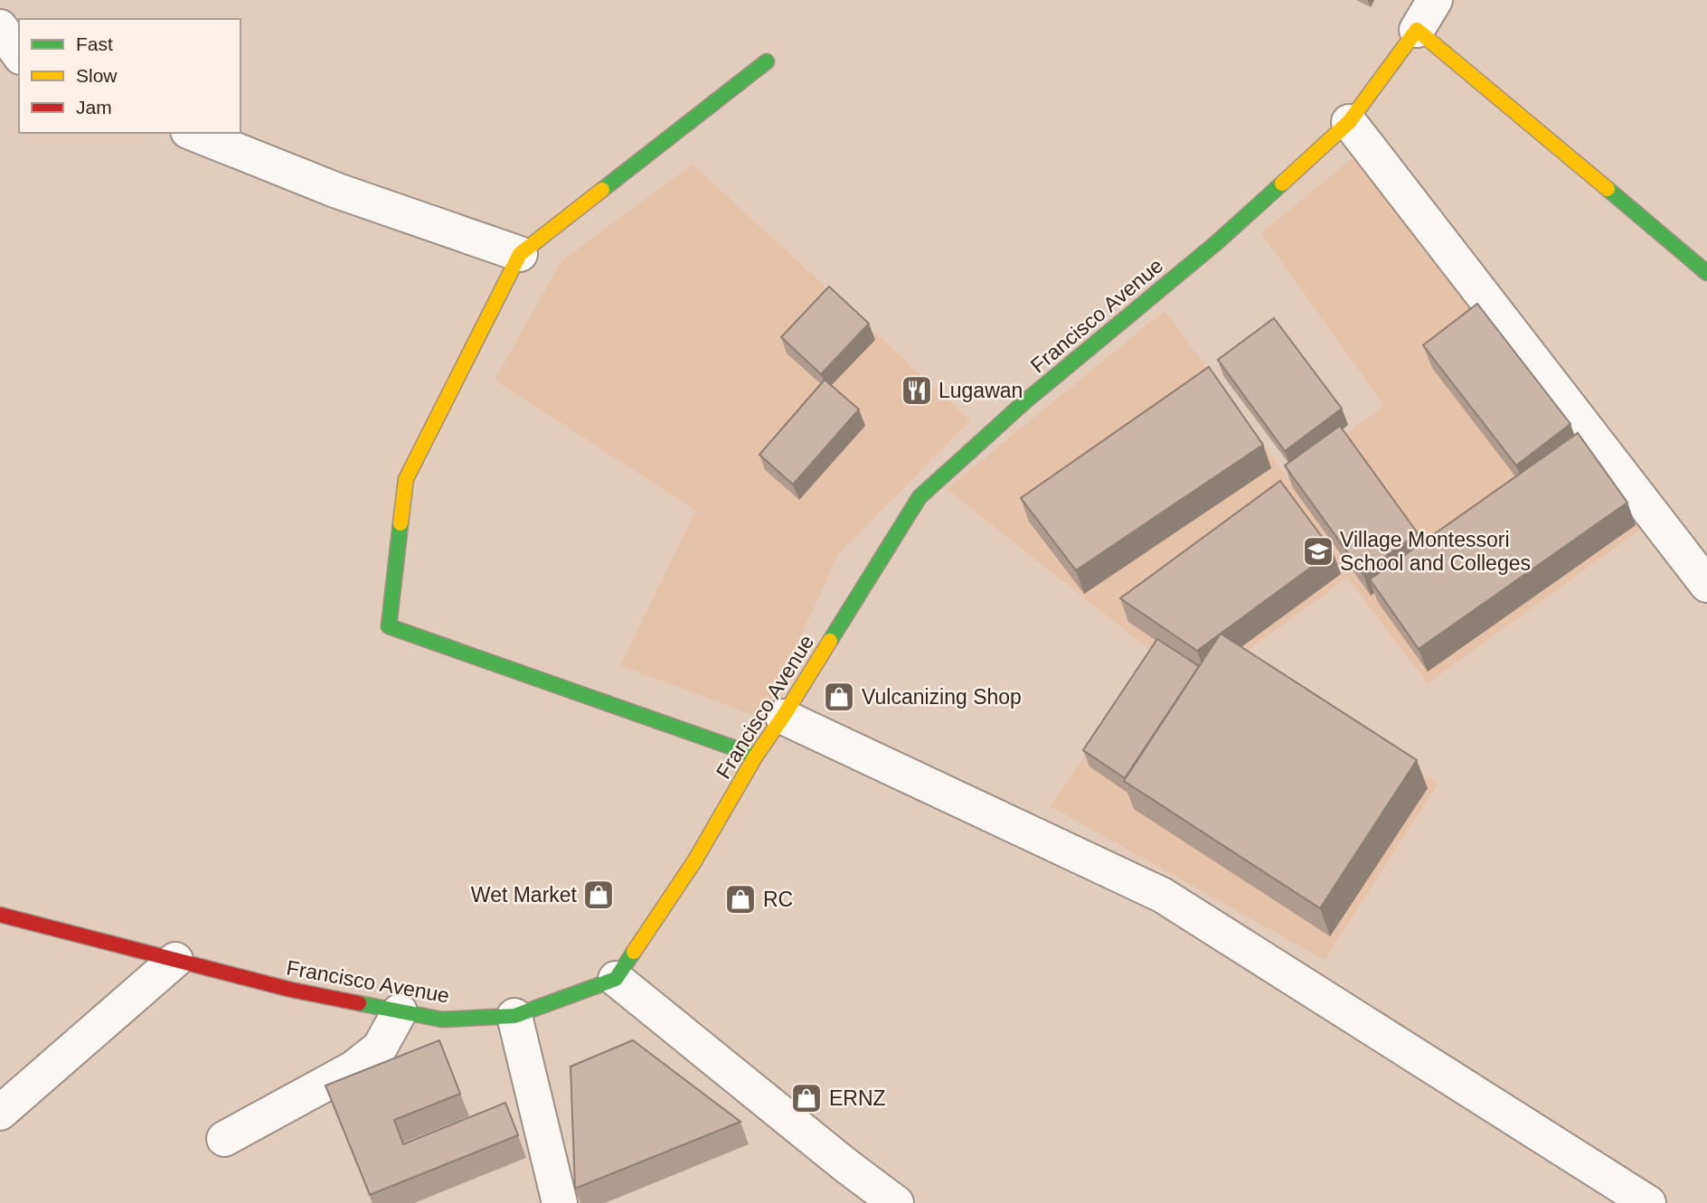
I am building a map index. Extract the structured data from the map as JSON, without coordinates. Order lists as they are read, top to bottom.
{
  "streets": {
    "street": ["Francisco Avenue"]
  },
  "places": {
    "restaurant": ["Lugawan"],
    "school or university": ["Village Montessori School and Colleges"],
    "shop": [
      "Vulcanizing Shop",
      "Wet Market",
      "RC",
      "ERNZ"
    ]
  },
  "legend": ["Fast", "Slow", "Jam"]
}
